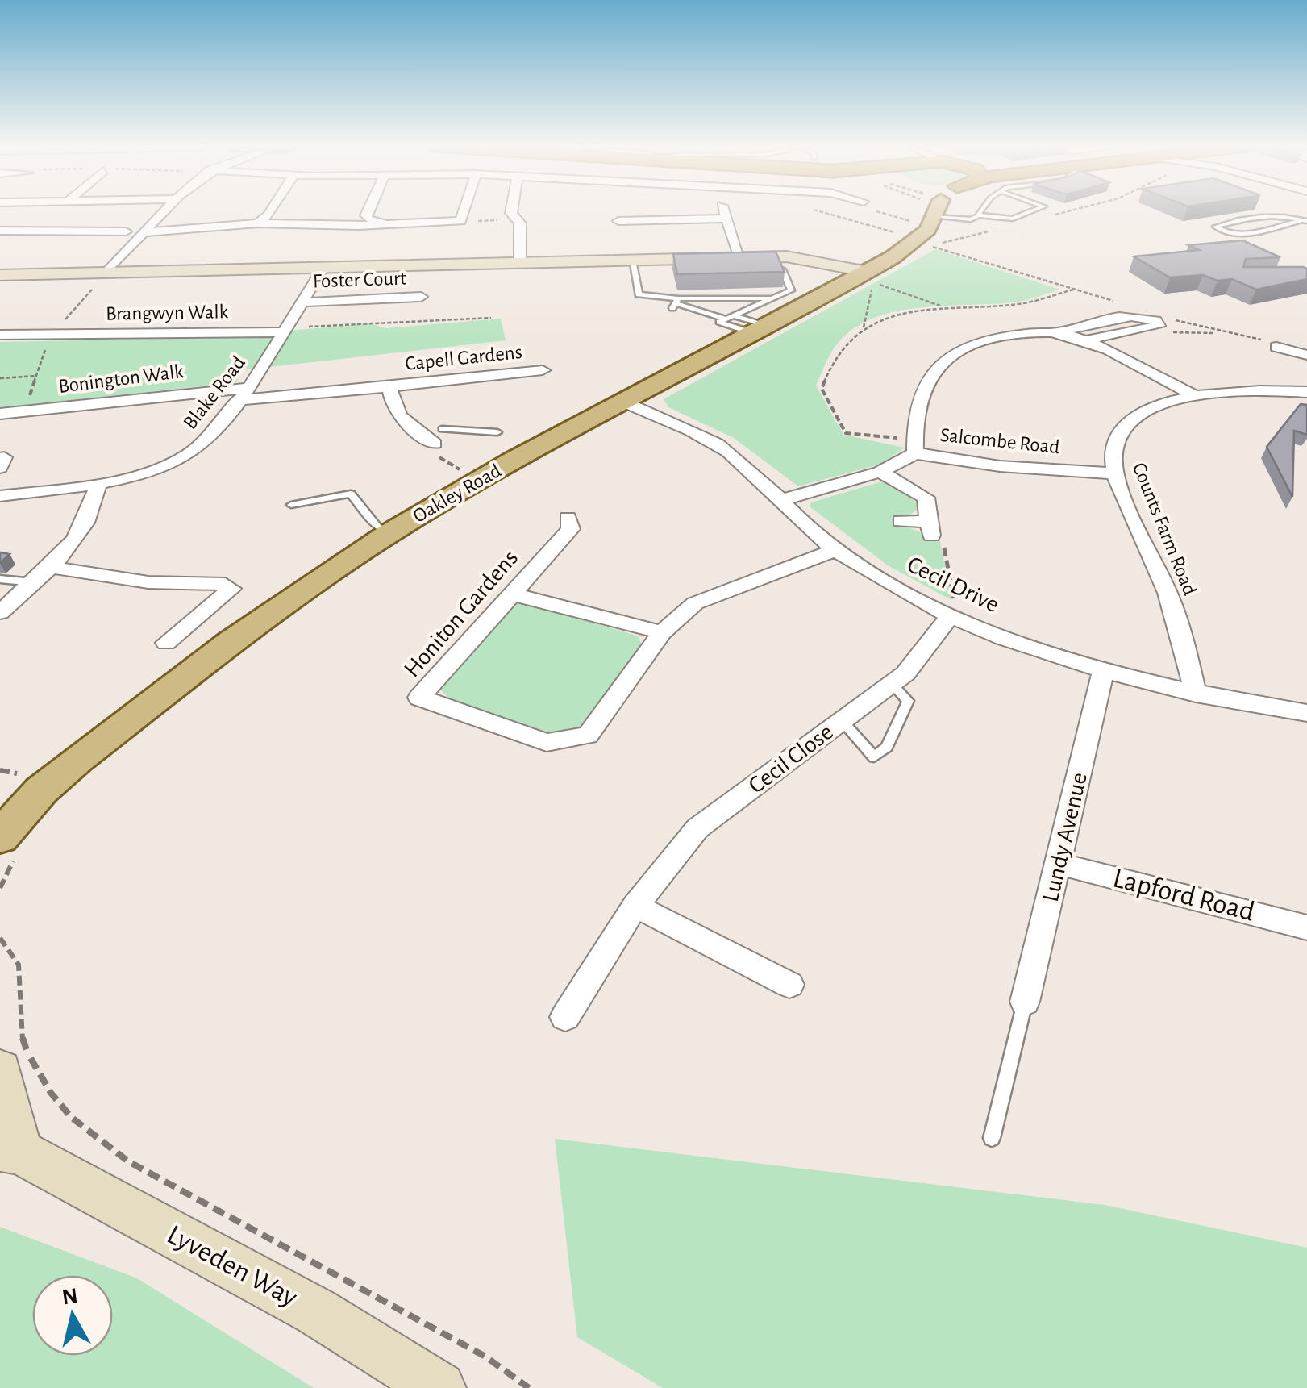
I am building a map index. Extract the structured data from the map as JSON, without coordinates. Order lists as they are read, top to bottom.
{
  "streets": {
    "main road": ["Oakley Road"],
    "street": [
      "Foster Court",
      "Brangwyn Walk",
      "Capell Gardens",
      "Bonington Walk",
      "Blake Road",
      "Salcombe Road",
      "Counts Farm Road",
      "Cecil Drive",
      "Honiton Gardens",
      "Cecil Close",
      "Lundy Avenue",
      "Lapford Road",
      "Lyveden Way"
    ]
  },
  "crossings": [
    ["Foster Court", "Blake Road"],
    ["Brangwyn Walk", "Blake Road"],
    ["Capell Gardens", "Bonington Walk"],
    ["Capell Gardens", "Blake Road"],
    ["Bonington Walk", "Blake Road"],
    ["Salcombe Road", "Counts Farm Road"],
    ["Oakley Road", "Cecil Drive"],
    ["Counts Farm Road", "Cecil Drive"],
    ["Cecil Drive", "Honiton Gardens"],
    ["Cecil Drive", "Cecil Close"],
    ["Cecil Drive", "Lundy Avenue"],
    ["Lundy Avenue", "Lapford Road"]
  ],
  "north": "top"
}
